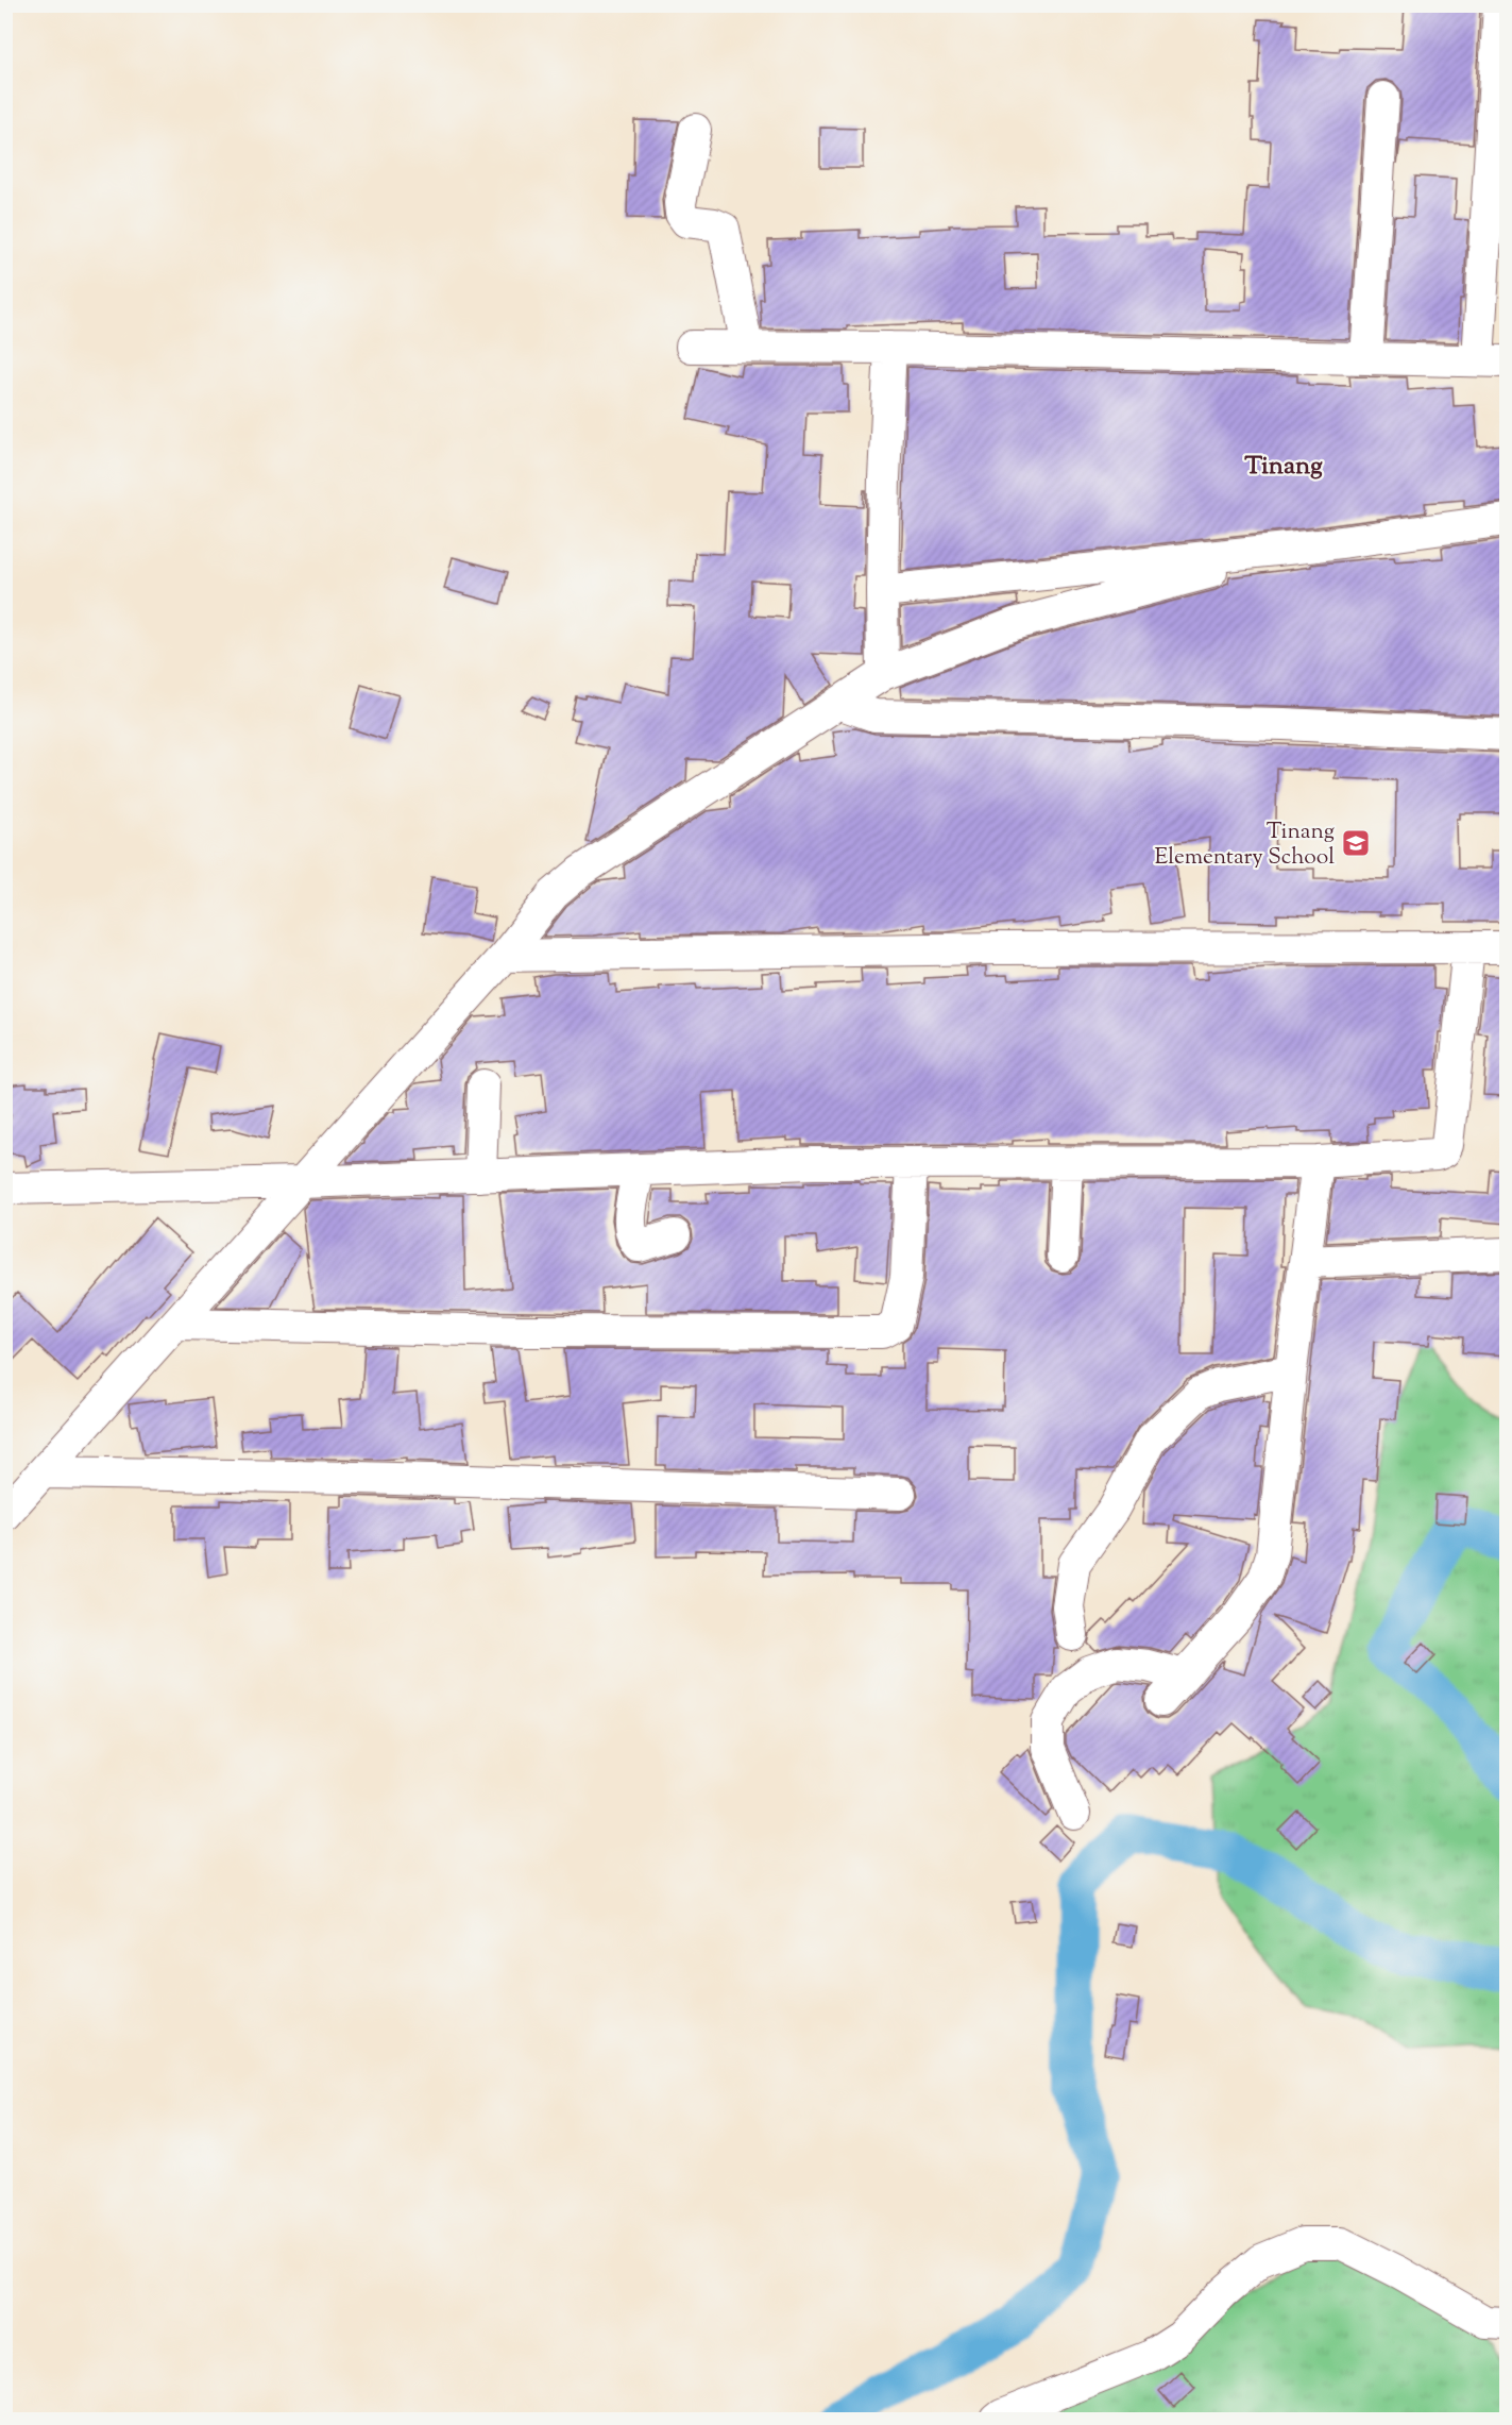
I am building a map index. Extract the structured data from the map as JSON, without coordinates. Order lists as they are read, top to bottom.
{
  "districts": ["Tinang"],
  "places": {
    "school or university": ["Tinang Elementary School"]
  }
}
